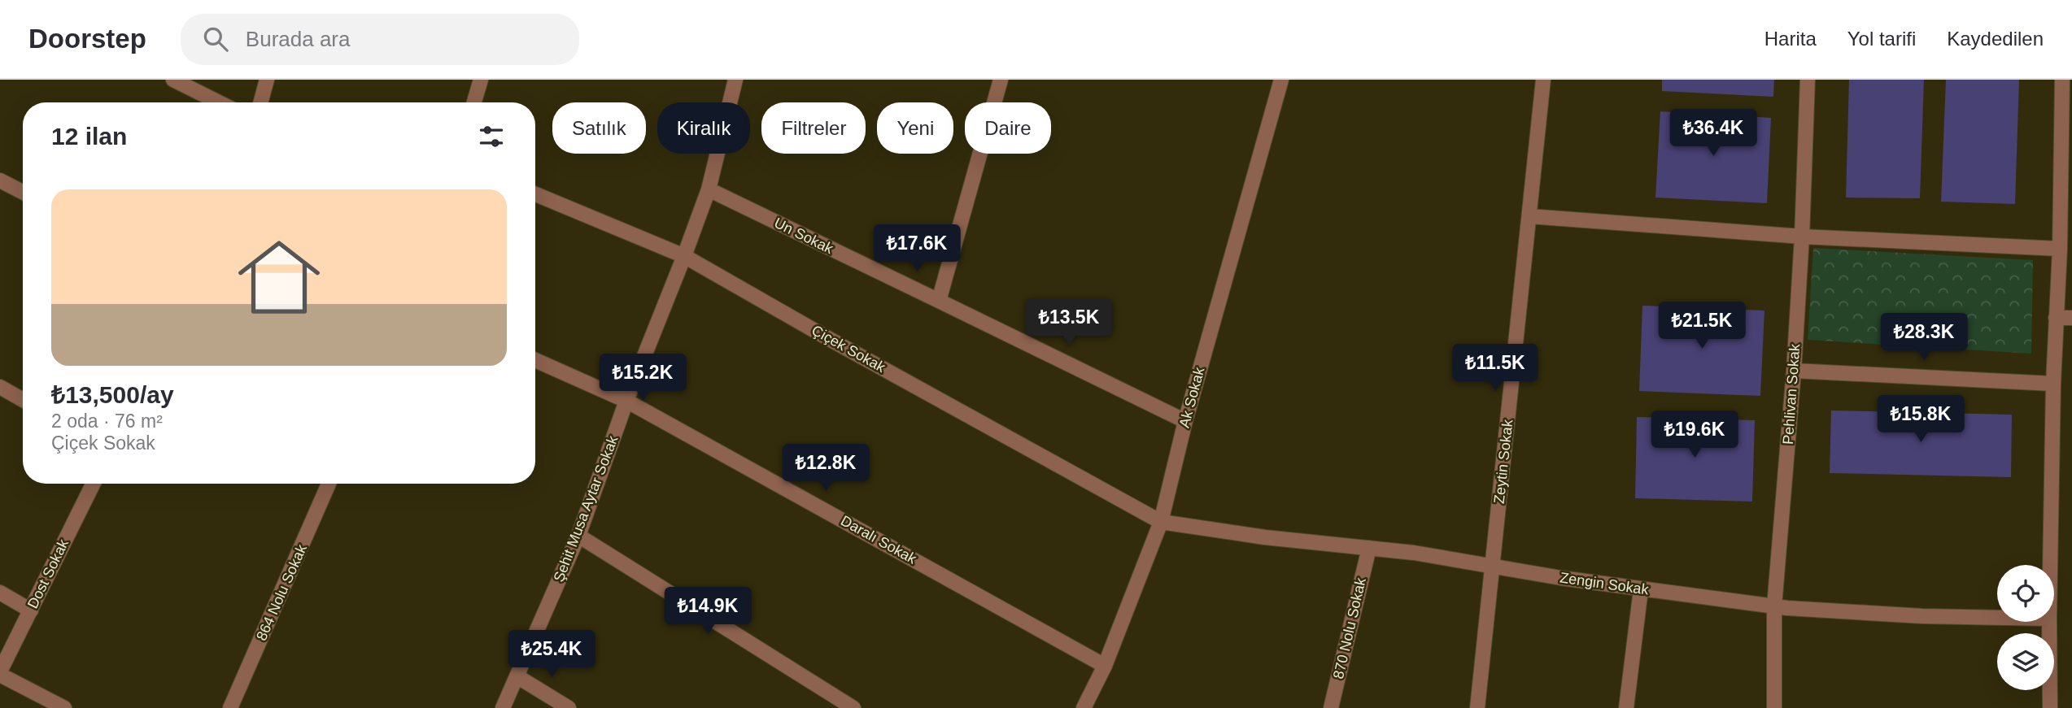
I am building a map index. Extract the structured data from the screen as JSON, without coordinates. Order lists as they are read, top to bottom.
{
  "streets": {
    "street": [
      "Un Sokak",
      "Çiçek Sokak",
      "Pehlivan Sokak",
      "Ak Sokak",
      "Zeytin Sokak",
      "Şehit Musa Aytar Sokak",
      "Daralı Sokak",
      "Dost Sokak",
      "Zengin Sokak",
      "864 Nolu Sokak",
      "870 Nolu Sokak"
    ]
  },
  "crossings": [
    ["Un Sokak", "Ak Sokak"],
    ["Un Sokak", "Şehit Musa Aytar Sokak"],
    ["Çiçek Sokak", "Ak Sokak"],
    ["Çiçek Sokak", "Şehit Musa Aytar Sokak"],
    ["Çiçek Sokak", "Zengin Sokak"],
    ["Pehlivan Sokak", "Zengin Sokak"],
    ["Ak Sokak", "Daralı Sokak"],
    ["Ak Sokak", "Zengin Sokak"],
    ["Zeytin Sokak", "Zengin Sokak"],
    ["Şehit Musa Aytar Sokak", "Daralı Sokak"],
    ["Zengin Sokak", "870 Nolu Sokak"]
  ],
  "page": {
    "header": "Doorstep",
    "search": "Burada ara",
    "nav": ["Harita", "Yol tarifi", "Kaydedilen"],
    "chip": [
      "Satılık",
      "Kiralık",
      "Filtreler",
      "Yeni",
      "Daire"
    ],
    "heading": "12 ilan",
    "price": [
      "₺36.4K",
      "₺17.6K",
      "₺13.5K",
      "₺21.5K",
      "₺28.3K",
      "₺11.5K",
      "₺15.2K",
      "₺15.8K",
      "₺19.6K",
      "₺12.8K",
      "₺14.9K",
      "₺25.4K"
    ],
    "list": [
      {
        "name": "₺13,500/ay",
        "note": "2 oda · 76 m² · Çiçek Sokak"
      }
    ]
  }
}
